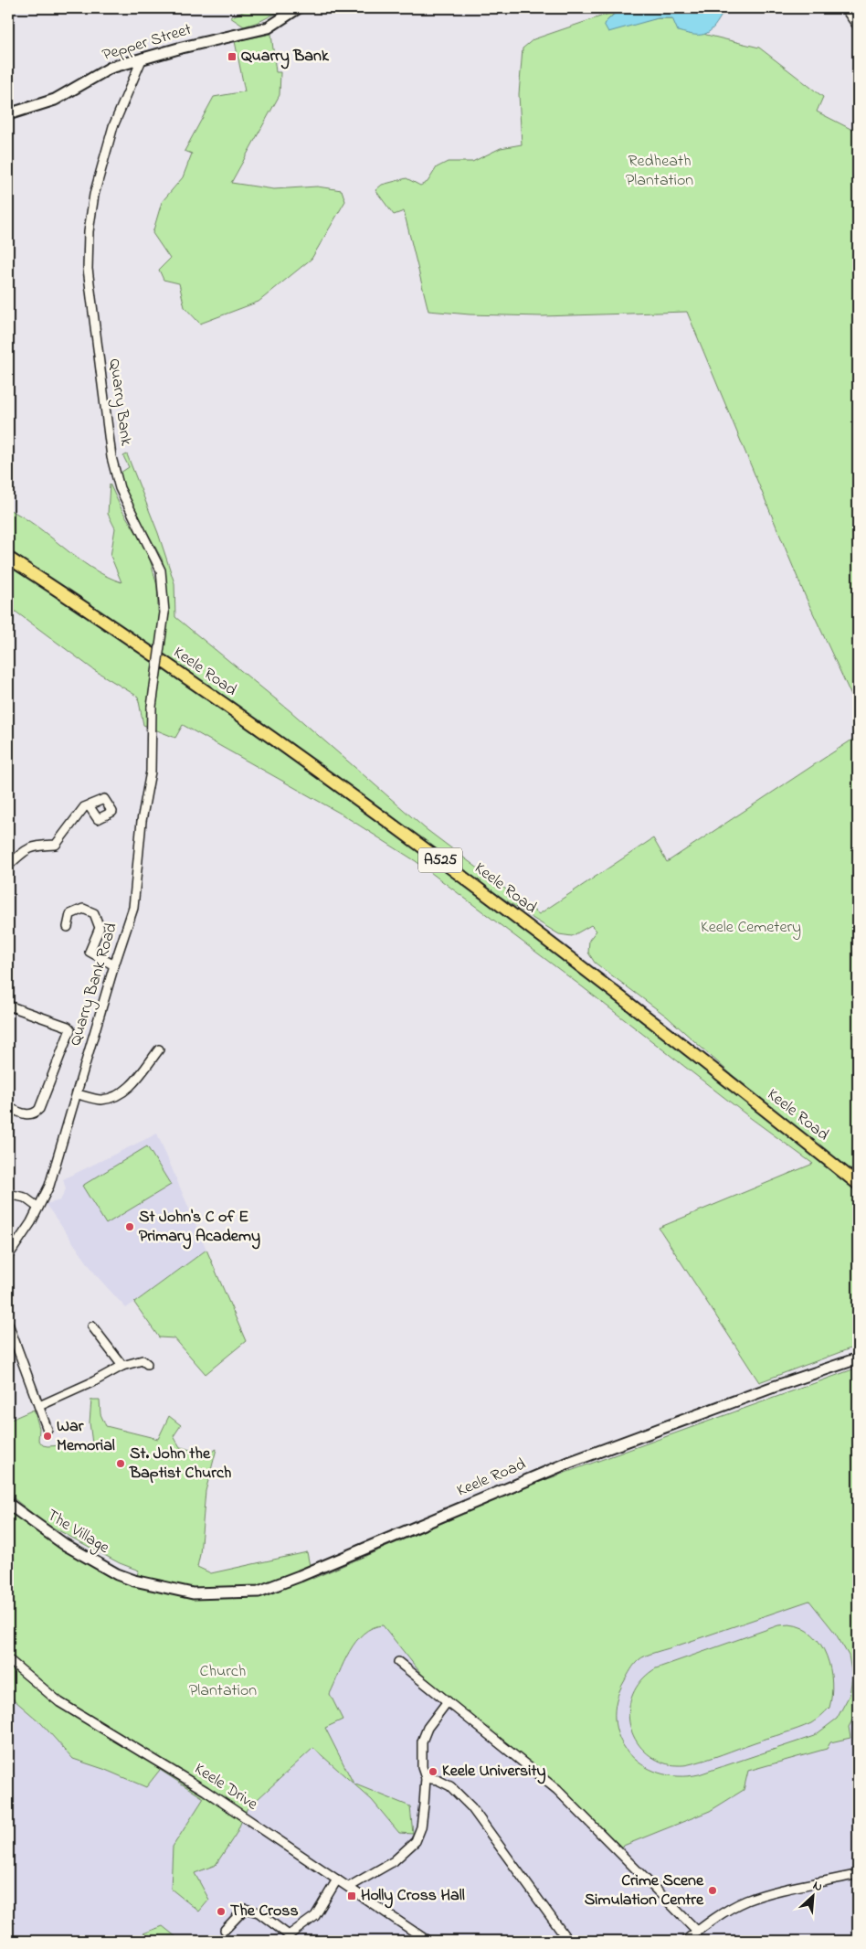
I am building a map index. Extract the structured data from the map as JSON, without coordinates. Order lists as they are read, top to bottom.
{
  "streets": {
    "main road": ["Keele Road", "A525"],
    "street": [
      "Pepper Street",
      "Quarry Bank",
      "Quarry Bank Road",
      "The Village",
      "Keele Drive"
    ]
  },
  "crossings": [
    ["Pepper Street", "Quarry Bank"],
    ["Quarry Bank", "Quarry Bank Road"],
    ["Keele Road", "The Village"]
  ],
  "parks": ["Redheath Plantation", "Keele Cemetery", "Church Plantation"],
  "places": {
    "transit": ["Quarry Bank", "Holly Cross Hall"],
    "other": [
      "St John's C of E Primary Academy",
      "War Memorial",
      "St. John the Baptist Church",
      "Keele University",
      "Crime Scene Simulation Centre",
      "The Cross"
    ]
  },
  "north": "top right"
}
